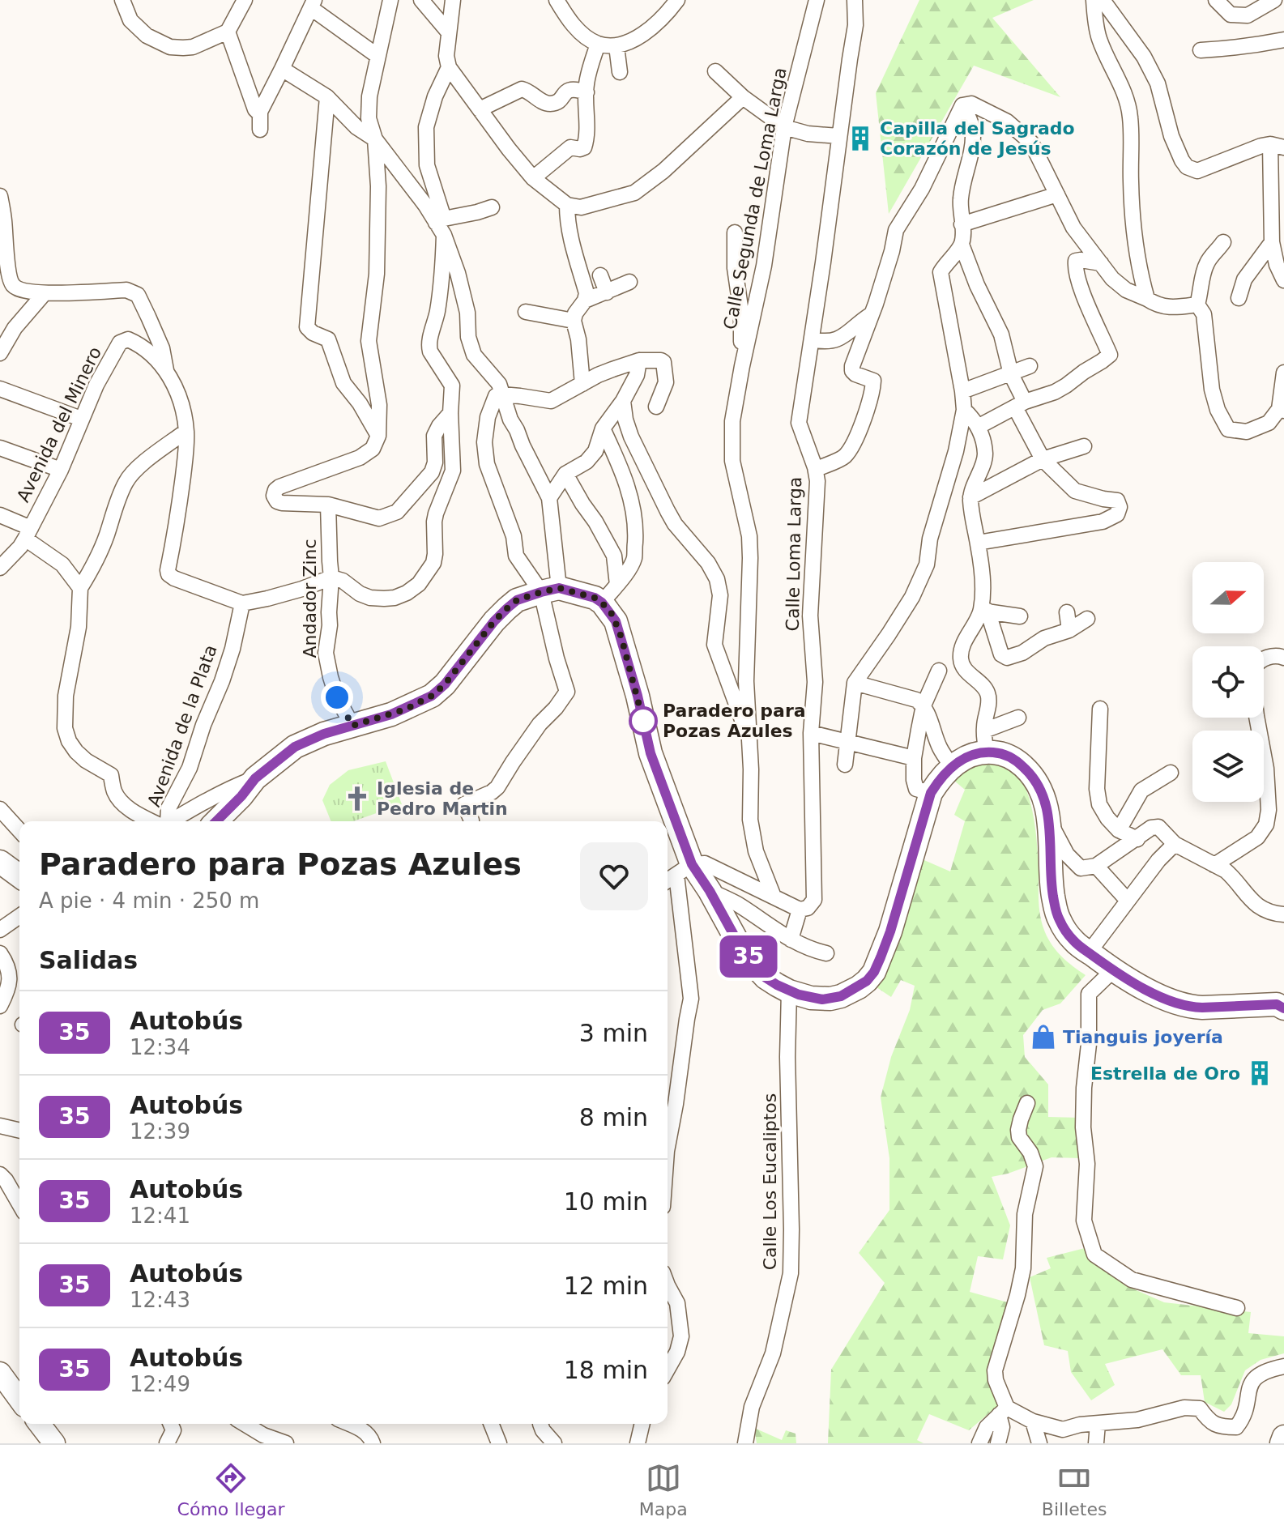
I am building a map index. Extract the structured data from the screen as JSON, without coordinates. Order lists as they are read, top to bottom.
{
  "streets": {
    "street": [
      "Calle Segunda de Loma Larga",
      "Avenida del Minero",
      "Calle Loma Larga",
      "Andador Zinc",
      "Avenida de la Plata",
      "Calle Los Eucaliptos"
    ]
  },
  "crossings": [
    ["Avenida del Minero", "Avenida de la Plata"]
  ],
  "places": {
    "building": ["Capilla del Sagrado Corazón de Jesús", "Estrella de Oro"],
    "other": ["Paradero para Pozas Azules"],
    "church": ["Iglesia de Pedro Martin"],
    "shop": ["Tianguis joyería"]
  },
  "lines": ["bus line 35"],
  "north": "right",
  "page": {
    "on_map": "35",
    "heading": [
      ["Paradero para Pozas Azules", "A pie · 4 min · 250 m"],
      "Salidas"
    ],
    "list": [
      {
        "mark": "35",
        "name": "Autobús",
        "note": "12:34",
        "value": "3 min"
      },
      {
        "mark": "35",
        "name": "Autobús",
        "note": "12:39",
        "value": "8 min"
      },
      {
        "mark": "35",
        "name": "Autobús",
        "note": "12:41",
        "value": "10 min"
      },
      {
        "mark": "35",
        "name": "Autobús",
        "note": "12:43",
        "value": "12 min"
      },
      {
        "mark": "35",
        "name": "Autobús",
        "note": "12:49",
        "value": "18 min"
      }
    ],
    "tabs": ["Cómo llegar", "Mapa", "Billetes"]
  }
}
